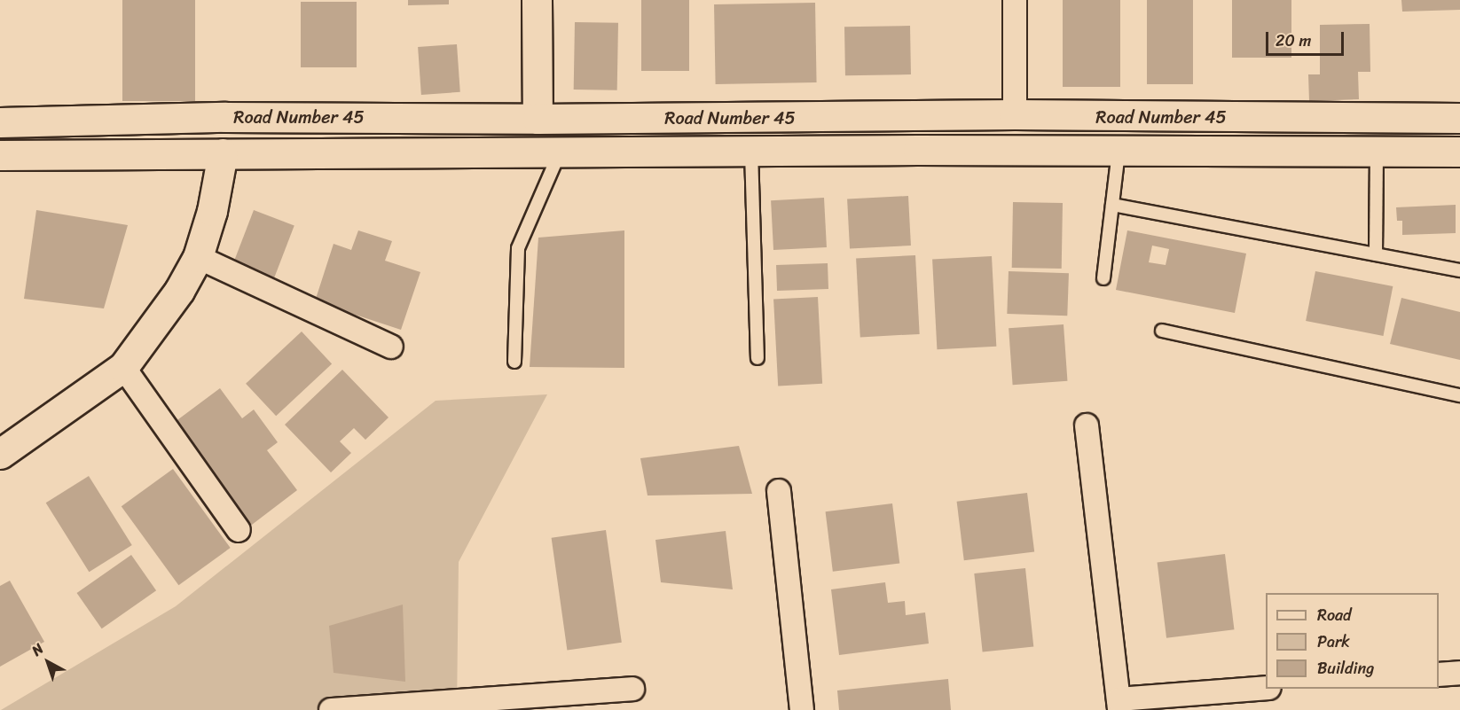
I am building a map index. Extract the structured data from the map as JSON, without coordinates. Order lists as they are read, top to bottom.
{
  "streets": {
    "main road": ["Road Number 45"]
  },
  "legend": ["Road", "Park", "Building"],
  "scale_bar": "20 m",
  "north": "top left"
}
